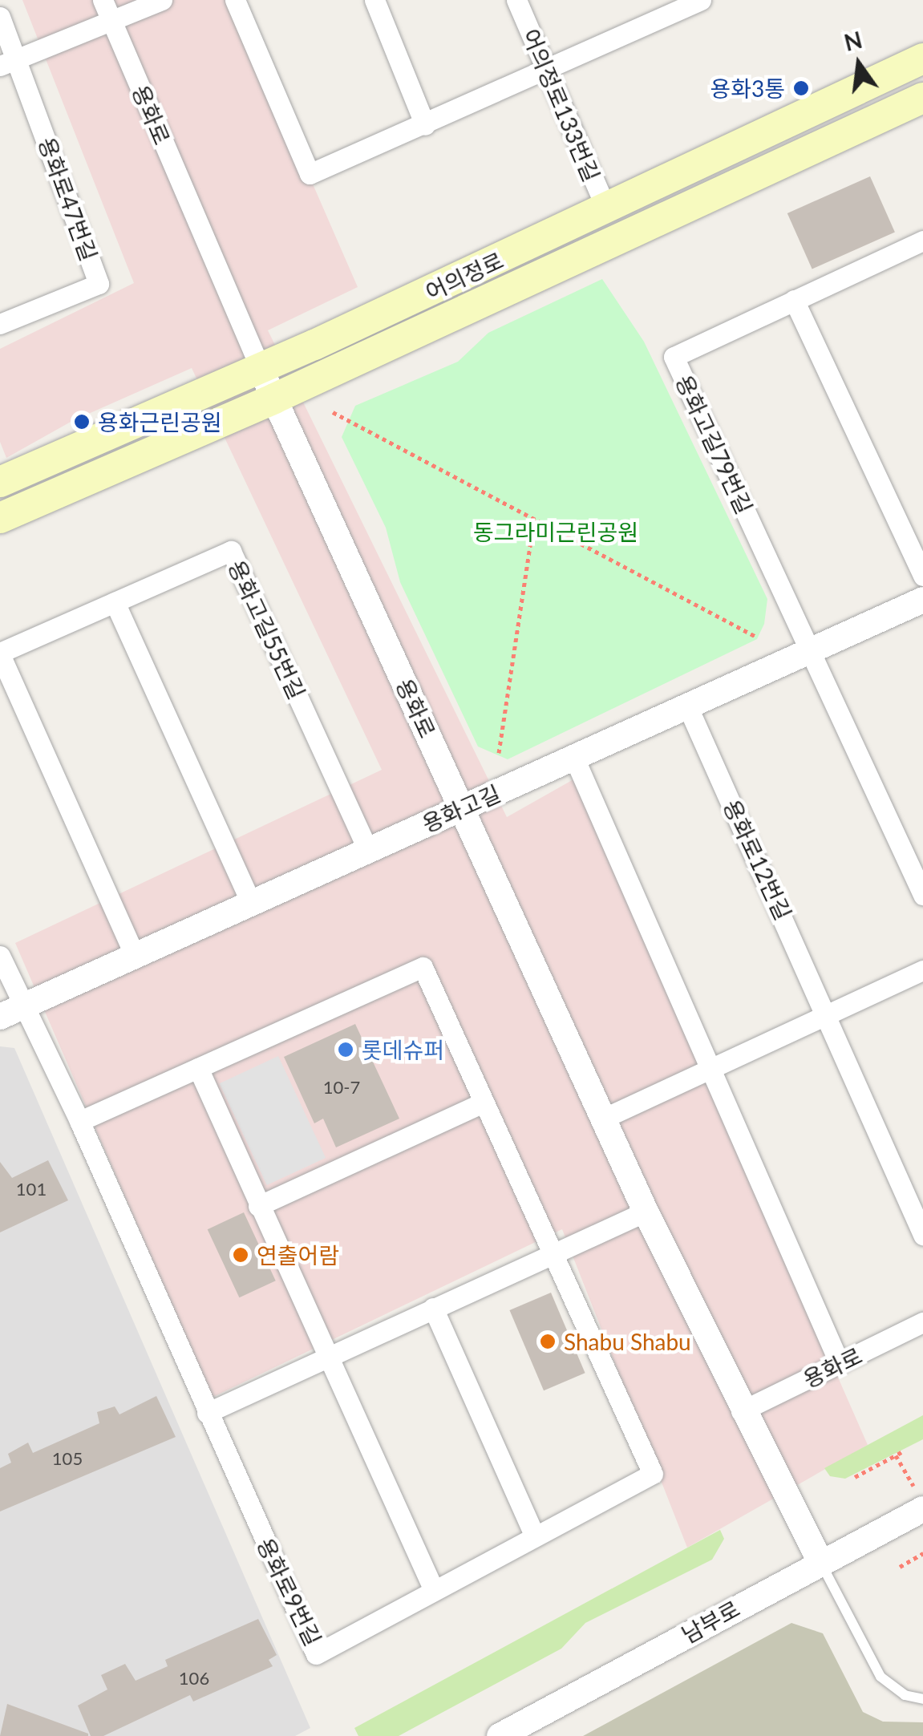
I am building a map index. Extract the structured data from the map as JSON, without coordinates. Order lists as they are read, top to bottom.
{
  "streets": {
    "main road": ["어의정로"],
    "street": [
      "어의정로133번길",
      "용화로",
      "용화로47번길",
      "용화고길79번길",
      "용화고길55번길",
      "용화고길",
      "용화로12번길",
      "용화로9번길",
      "남부로"
    ]
  },
  "crossings": [
    ["어의정로133번길", "어의정로"],
    ["용화로", "어의정로"],
    ["용화로", "용화고길"],
    ["용화로", "남부로"],
    ["용화고길79번길", "용화고길"],
    ["용화고길55번길", "용화고길"],
    ["용화고길", "용화로12번길"],
    ["용화고길", "용화로9번길"]
  ],
  "parks": ["동그라미근린공원"],
  "places": [
    "용화3통",
    "용화근린공원",
    "롯데슈퍼",
    "연출어람",
    "Shabu Shabu"
  ],
  "house_numbers": [
    "10-7",
    "101",
    "105",
    "106"
  ],
  "north": "top"
}
